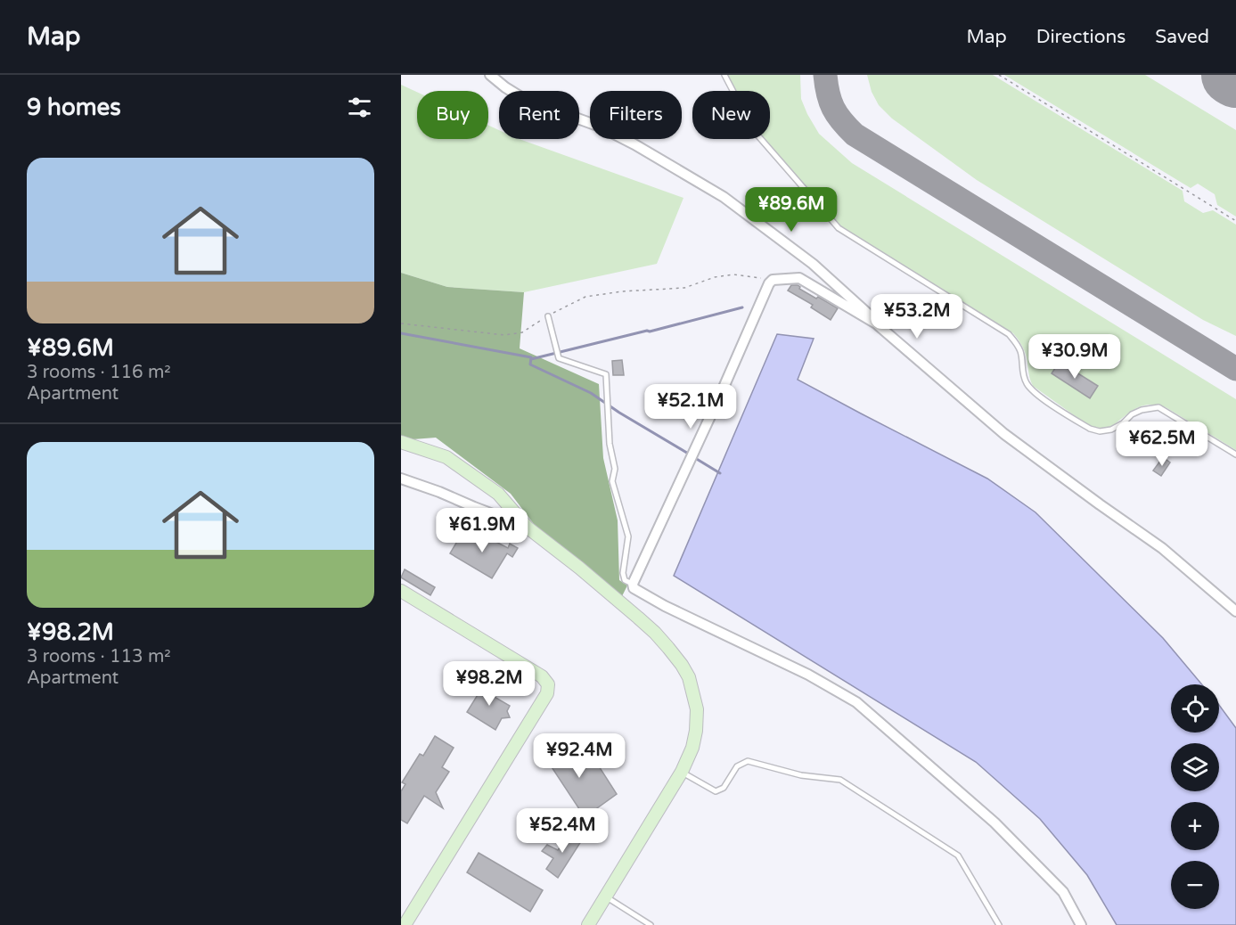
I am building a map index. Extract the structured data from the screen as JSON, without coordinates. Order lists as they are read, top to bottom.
{
  "page": {
    "header": "Map",
    "nav": ["Map", "Directions", "Saved"],
    "heading": "9 homes",
    "chip": [
      "Buy",
      "Rent",
      "Filters",
      "New"
    ],
    "list": [
      {
        "name": "¥89.6M",
        "note": "3 rooms · 116 m² · Apartment"
      },
      {
        "name": "¥98.2M",
        "note": "3 rooms · 113 m² · Apartment"
      }
    ],
    "price": [
      "¥89.6M",
      "¥53.2M",
      "¥30.9M",
      "¥52.1M",
      "¥62.5M",
      "¥61.9M",
      "¥98.2M",
      "¥92.4M",
      "¥52.4M"
    ],
    "map_buttons": ["+", "−"]
  }
}
